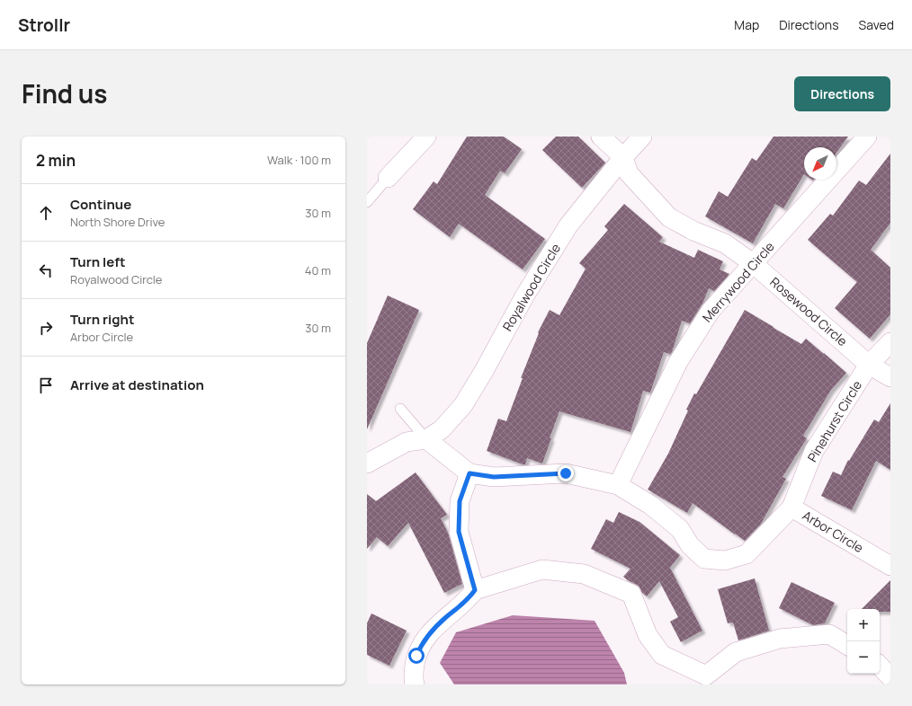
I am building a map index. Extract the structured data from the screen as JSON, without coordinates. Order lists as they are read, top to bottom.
{
  "streets": {
    "street": [
      "Merrywood Circle",
      "Royalwood Circle",
      "Rosewood Circle",
      "Pinehurst Circle",
      "Arbor Circle"
    ]
  },
  "crossings": [
    ["Merrywood Circle", "Rosewood Circle"],
    ["Merrywood Circle", "Arbor Circle"],
    ["Royalwood Circle", "Rosewood Circle"],
    ["Royalwood Circle", "Arbor Circle"],
    ["Rosewood Circle", "Pinehurst Circle"],
    ["Pinehurst Circle", "Arbor Circle"]
  ],
  "north": "bottom left",
  "page": {
    "header": "Strollr",
    "nav": ["Map", "Directions", "Saved"],
    "title": "Find us",
    "buttons": "Directions",
    "heading": ["2 min", "Walk · 100 m"],
    "list": [
      ["Continue", "North Shore Drive", "30 m"],
      ["Turn left", "Royalwood Circle", "40 m"],
      ["Turn right", "Arbor Circle", "30 m"],
      "Arrive at destination"
    ],
    "map_buttons": ["+", "−"]
  }
}
